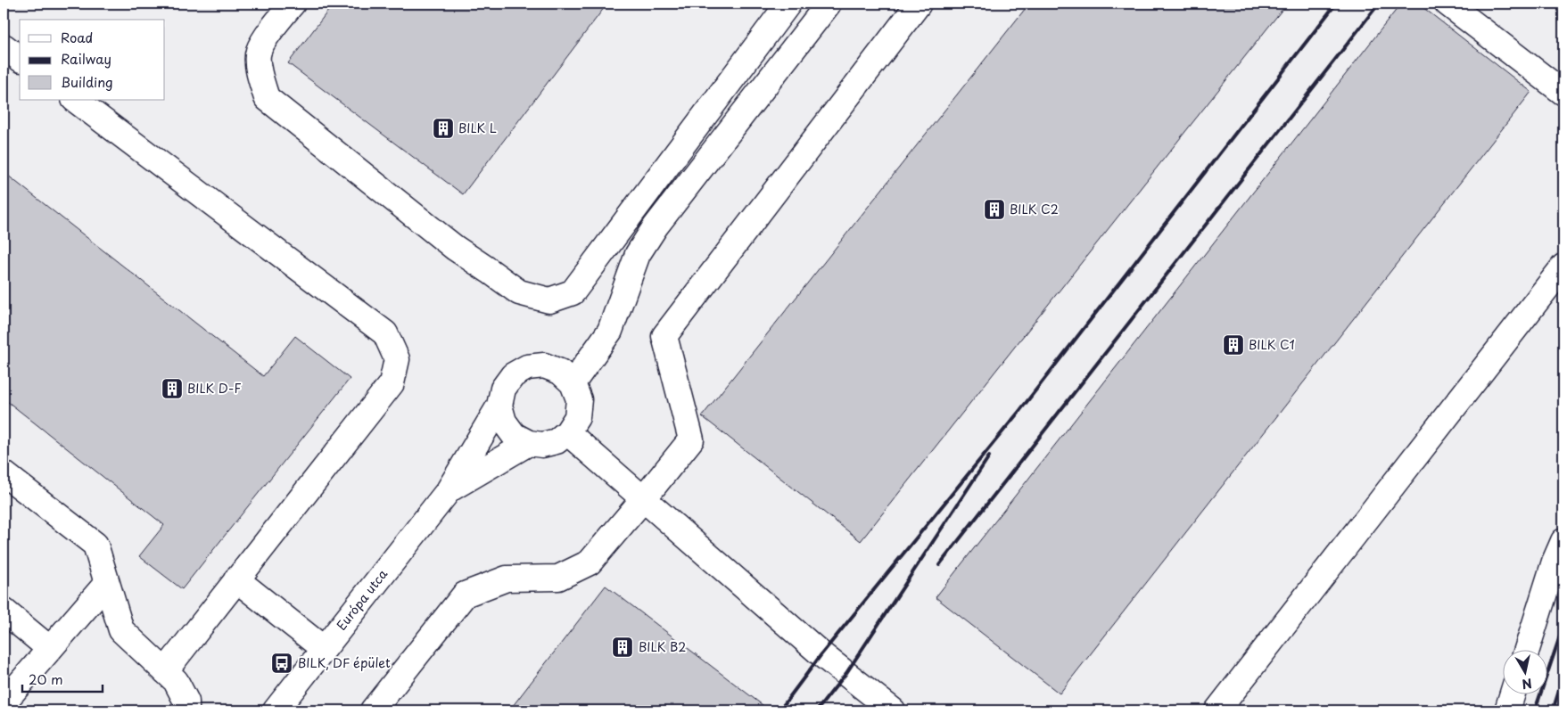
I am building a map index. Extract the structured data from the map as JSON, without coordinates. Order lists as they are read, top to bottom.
{
  "streets": {
    "street": ["Európa utca"]
  },
  "places": {
    "building": [
      "BILK L",
      "BILK C2",
      "BILK C1",
      "BILK D-F",
      "BILK B2"
    ],
    "bus stop": ["BILK, DF épület"]
  },
  "legend": ["Road", "Railway", "Building"],
  "scale_bar": "20 m",
  "north": "bottom"
}
